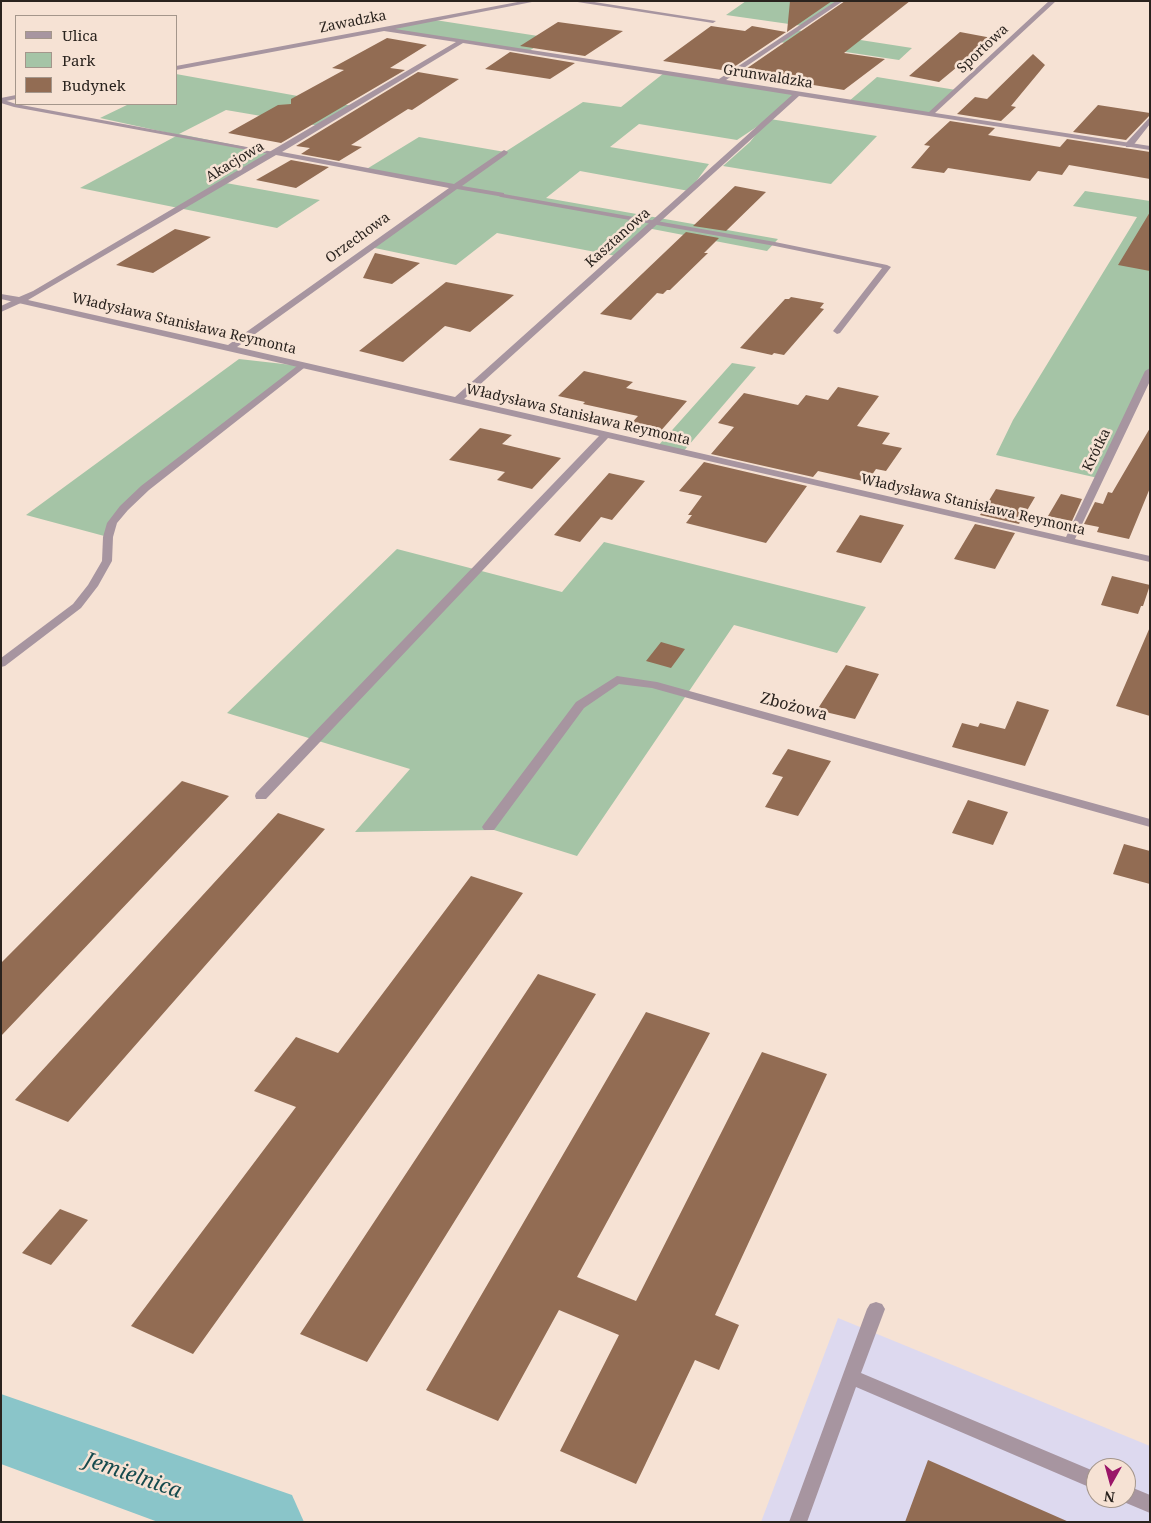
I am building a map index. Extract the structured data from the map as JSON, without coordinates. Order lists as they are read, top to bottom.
{
  "streets": {
    "street": [
      "Zawadzka",
      "Sportowa",
      "Grunwaldzka",
      "Akacjowa",
      "Orzechowa",
      "Kasztanowa",
      "Władysława Stanisława Reymonta",
      "Krótka",
      "Zbożowa"
    ]
  },
  "crossings": [
    ["Zawadzka", "Grunwaldzka"],
    ["Sportowa", "Grunwaldzka"],
    ["Grunwaldzka", "Akacjowa"],
    ["Grunwaldzka", "Kasztanowa"],
    ["Akacjowa", "Władysława Stanisława Reymonta"],
    ["Orzechowa", "Władysława Stanisława Reymonta"],
    ["Kasztanowa", "Władysława Stanisława Reymonta"],
    ["Władysława Stanisława Reymonta", "Krótka"]
  ],
  "water": ["Jemielnica"],
  "legend": ["Ulica", "Park", "Budynek"],
  "north": "bottom"
}
